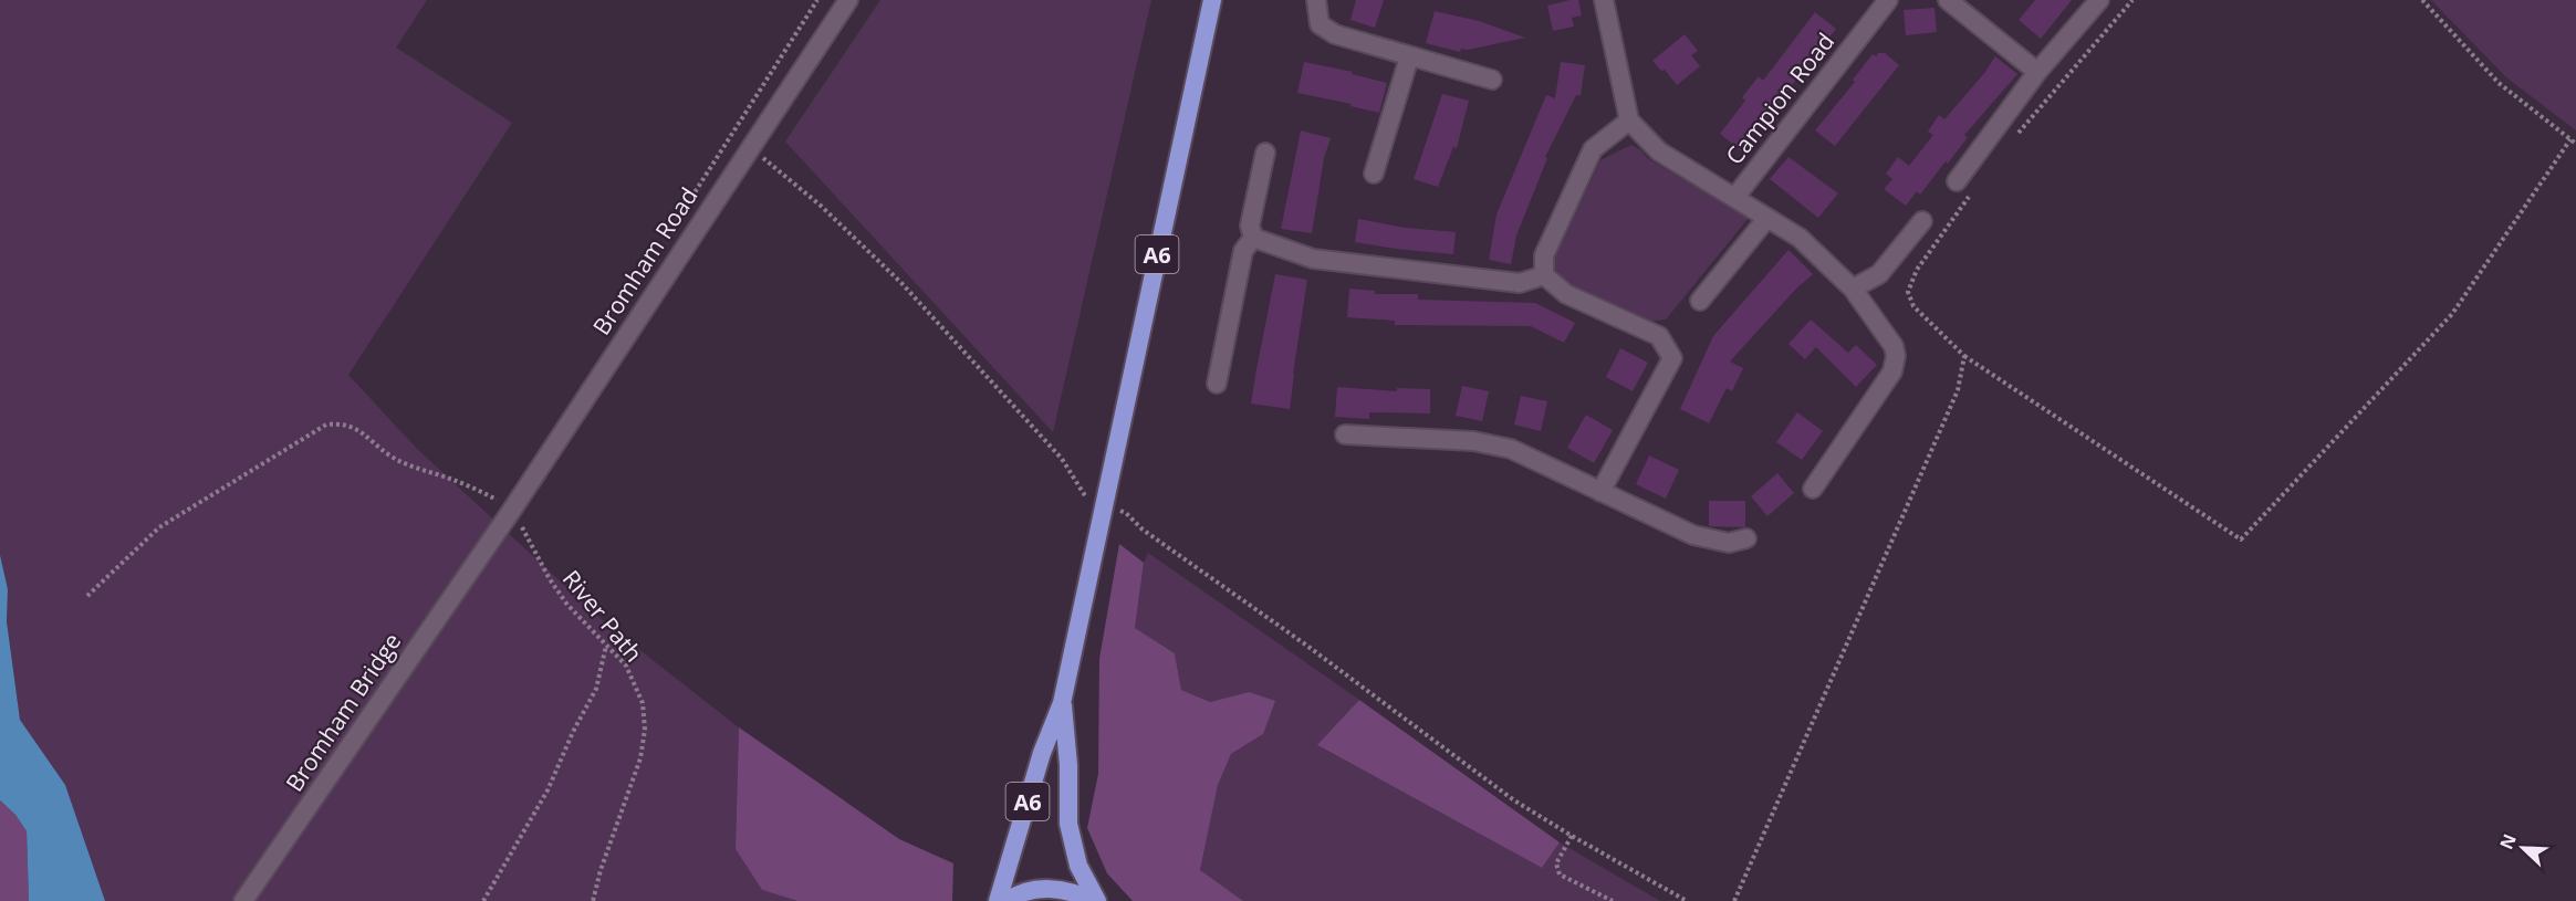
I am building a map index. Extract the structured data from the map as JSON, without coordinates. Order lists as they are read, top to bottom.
{
  "streets": {
    "highway": ["A6"],
    "street": ["Campion Road", "Bromham Road", "Bromham Bridge"],
    "path": ["River Path"]
  },
  "crossings": [
    ["Bromham Road", "River Path"],
    ["Bromham Road", "Bromham Bridge"]
  ],
  "north": "top left"
}
